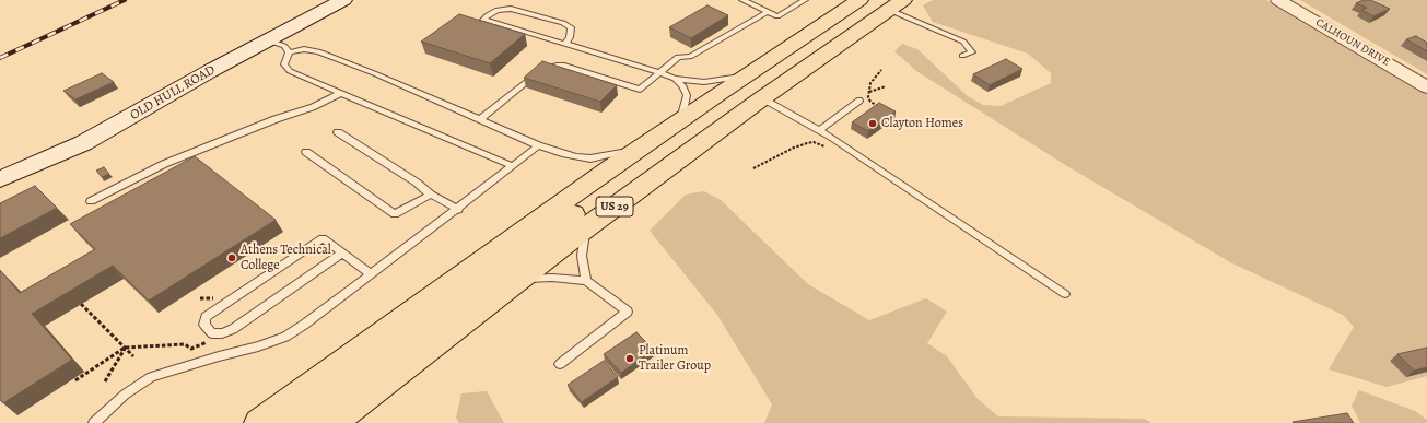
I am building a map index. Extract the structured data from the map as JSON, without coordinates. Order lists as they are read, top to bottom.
{
  "streets": {
    "highway": ["US 29"],
    "main road": ["OLD HULL ROAD"],
    "street": ["CALHOUN DRIVE"]
  },
  "places": ["Clayton Homes", "Athens Technical College", "Platinum Trailer Group"]
}
